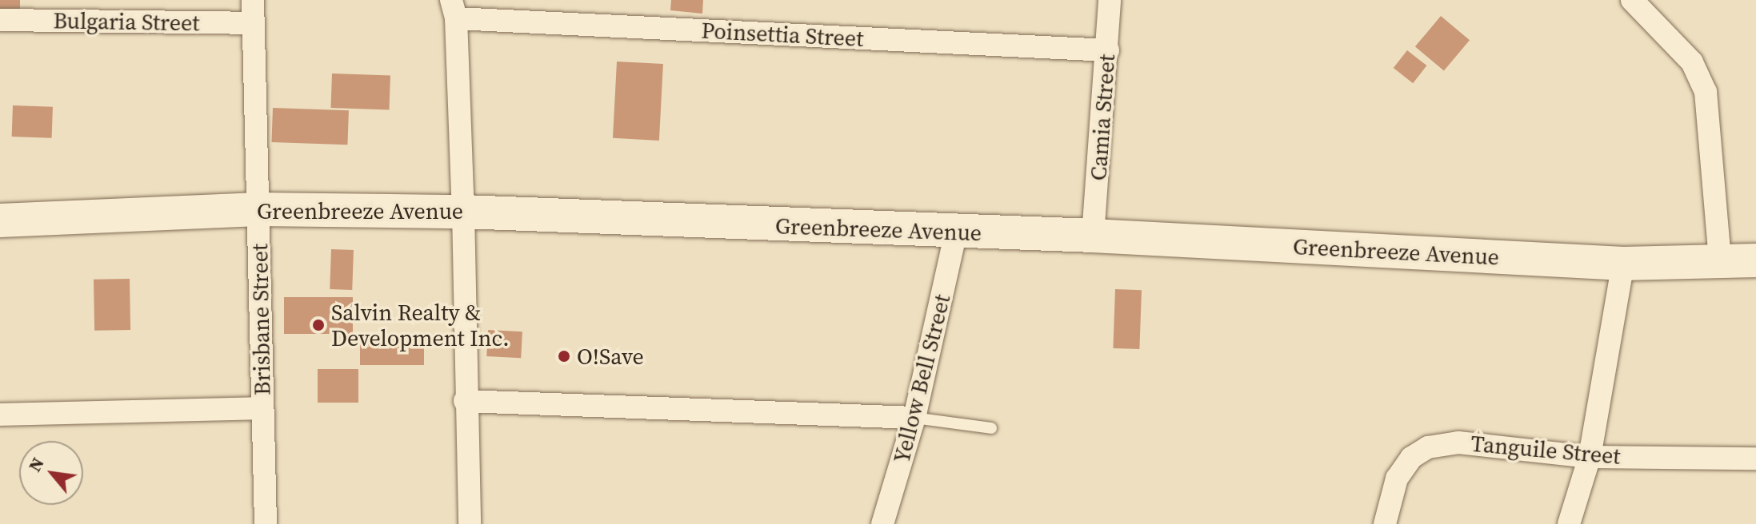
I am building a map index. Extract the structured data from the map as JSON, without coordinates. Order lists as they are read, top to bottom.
{
  "streets": {
    "street": [
      "Bulgaria Street",
      "Poinsettia Street",
      "Camia Street",
      "Greenbreeze Avenue",
      "Brisbane Street",
      "Yellow Bell Street",
      "Tanguile Street"
    ]
  },
  "crossings": [
    ["Bulgaria Street", "Brisbane Street"],
    ["Poinsettia Street", "Camia Street"],
    ["Camia Street", "Greenbreeze Avenue"],
    ["Greenbreeze Avenue", "Brisbane Street"],
    ["Greenbreeze Avenue", "Yellow Bell Street"]
  ],
  "places": ["Salvin Realty & Development Inc.", "O!Save"],
  "north": "top left"
}
